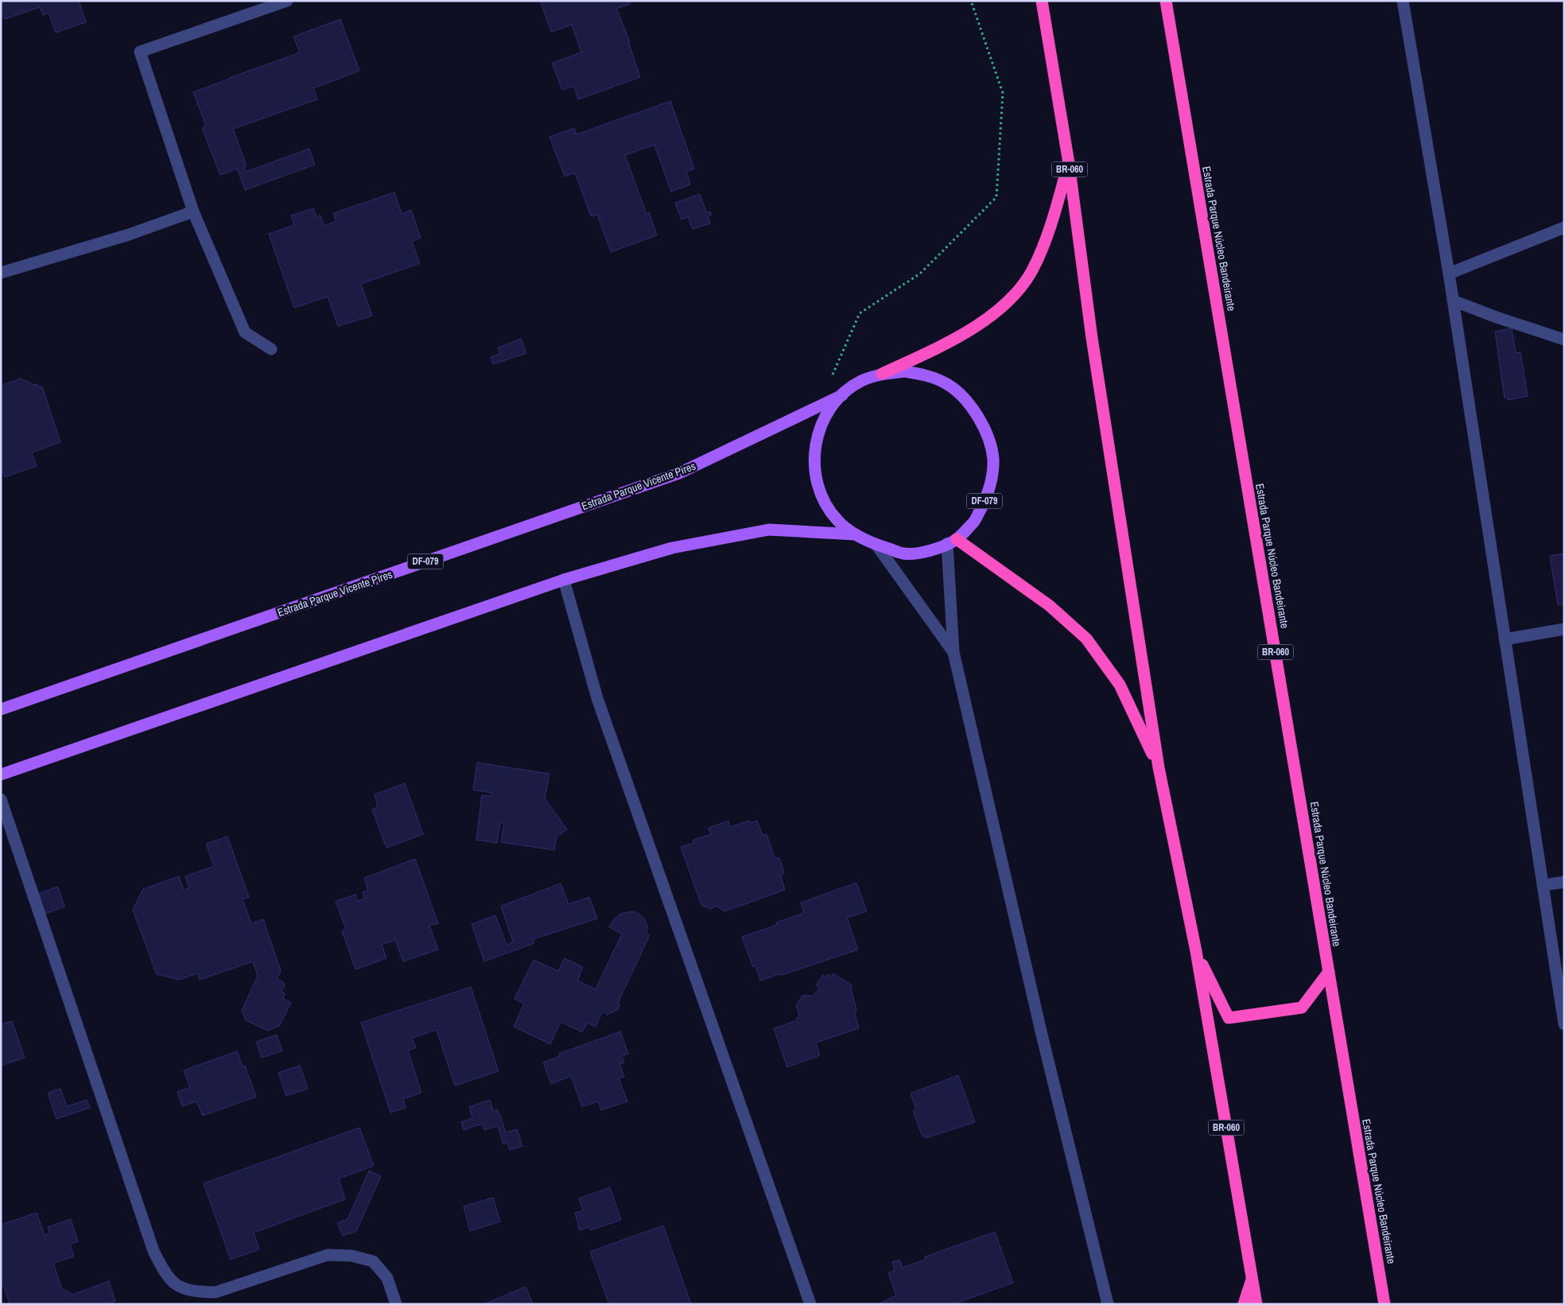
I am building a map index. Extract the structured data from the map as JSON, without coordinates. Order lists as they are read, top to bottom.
{
  "streets": {
    "highway": ["BR-060", "Estrada Parque Núcleo Bandeirante"],
    "main road": ["Estrada Parque Vicente Pires", "DF-079"]
  }
}
